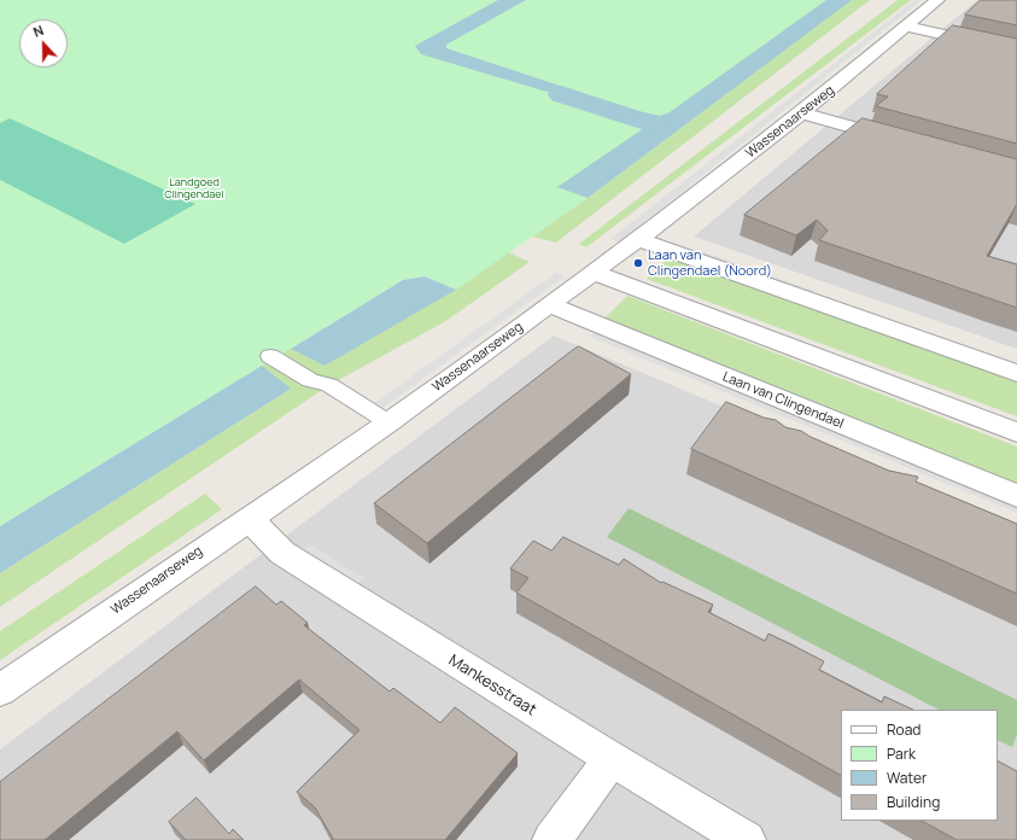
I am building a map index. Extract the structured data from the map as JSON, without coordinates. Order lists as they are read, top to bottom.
{
  "streets": {
    "street": ["Wassenaarseweg", "Laan van Clingendael", "Mankesstraat"]
  },
  "crossings": [
    ["Wassenaarseweg", "Laan van Clingendael"],
    ["Wassenaarseweg", "Mankesstraat"]
  ],
  "parks": ["Landgoed Clingendael"],
  "places": ["Laan van Clingendael (Noord)"],
  "legend": [
    "Road",
    "Park",
    "Water",
    "Building"
  ],
  "north": "top"
}
